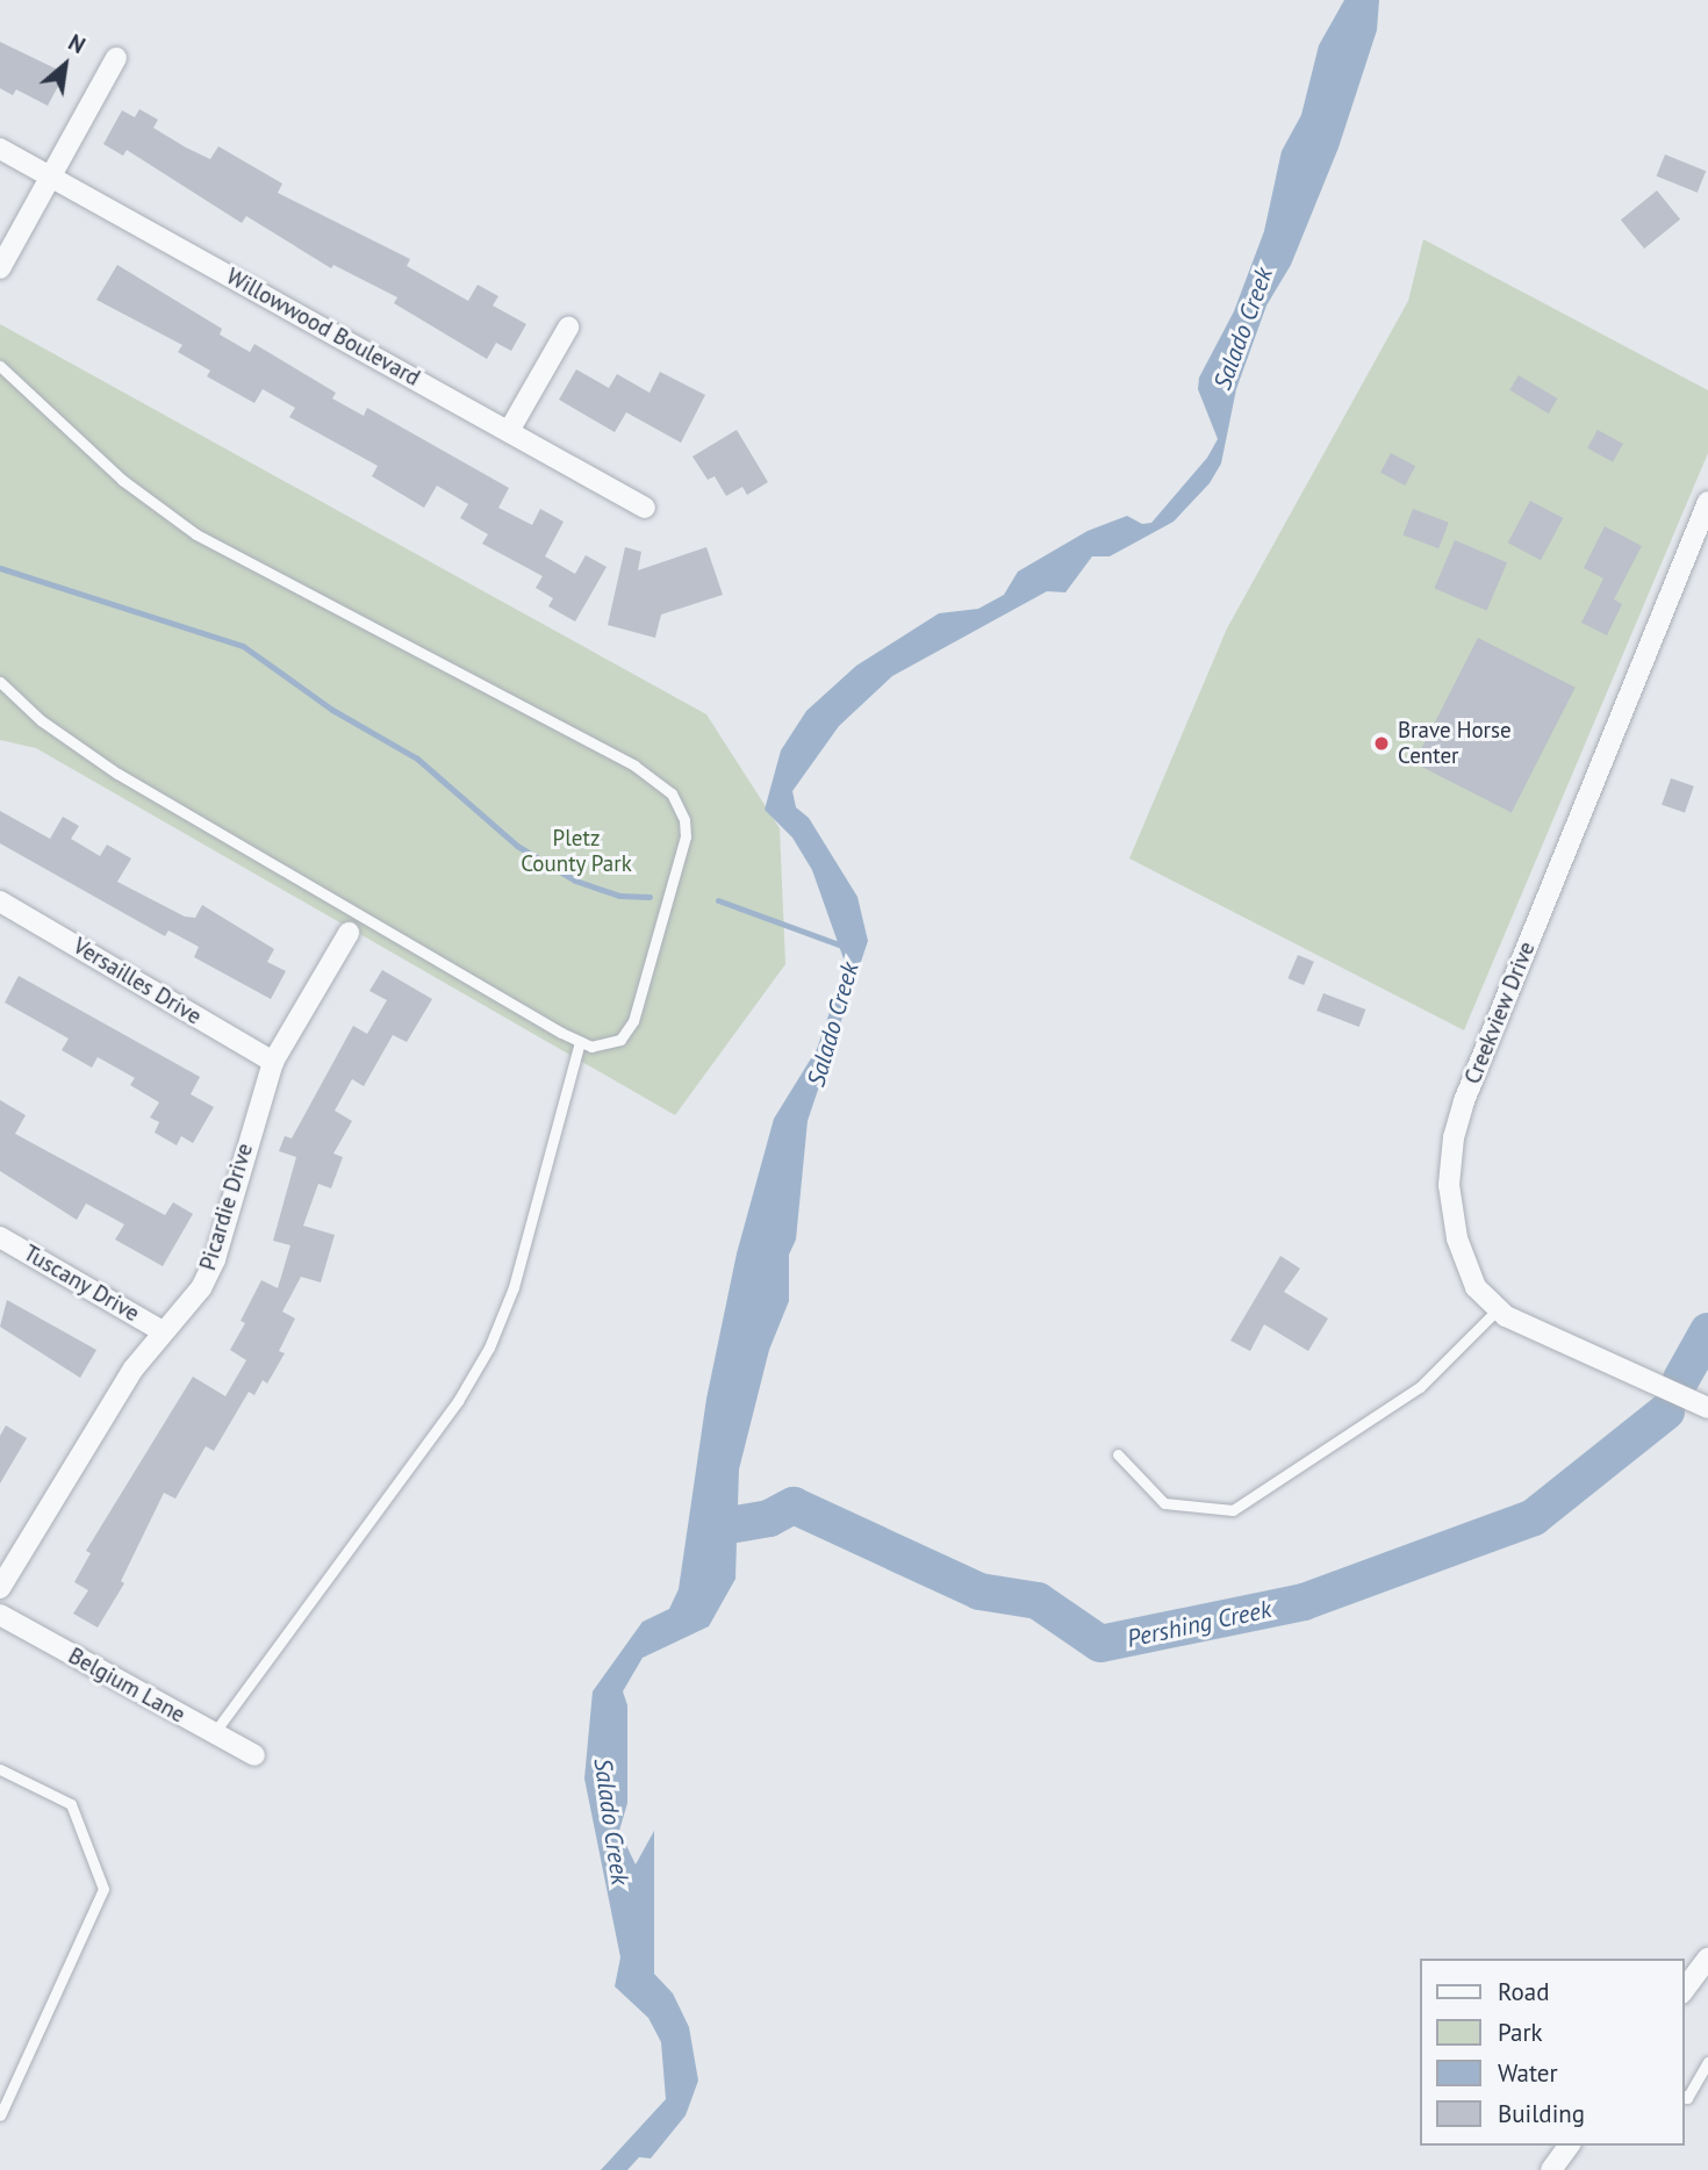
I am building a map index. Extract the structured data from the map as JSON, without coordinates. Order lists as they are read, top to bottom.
{
  "streets": {
    "street": [
      "Willowwood Boulevard",
      "Versailles Drive",
      "Creekview Drive",
      "Picardie Drive",
      "Tuscany Drive",
      "Belgium Lane"
    ]
  },
  "crossings": [
    ["Versailles Drive", "Picardie Drive"],
    ["Picardie Drive", "Tuscany Drive"]
  ],
  "water": ["Salado Creek", "Pershing Creek"],
  "parks": ["Pletz County Park"],
  "places": ["Brave Horse Center"],
  "legend": [
    "Road",
    "Park",
    "Water",
    "Building"
  ],
  "north": "top right"
}
